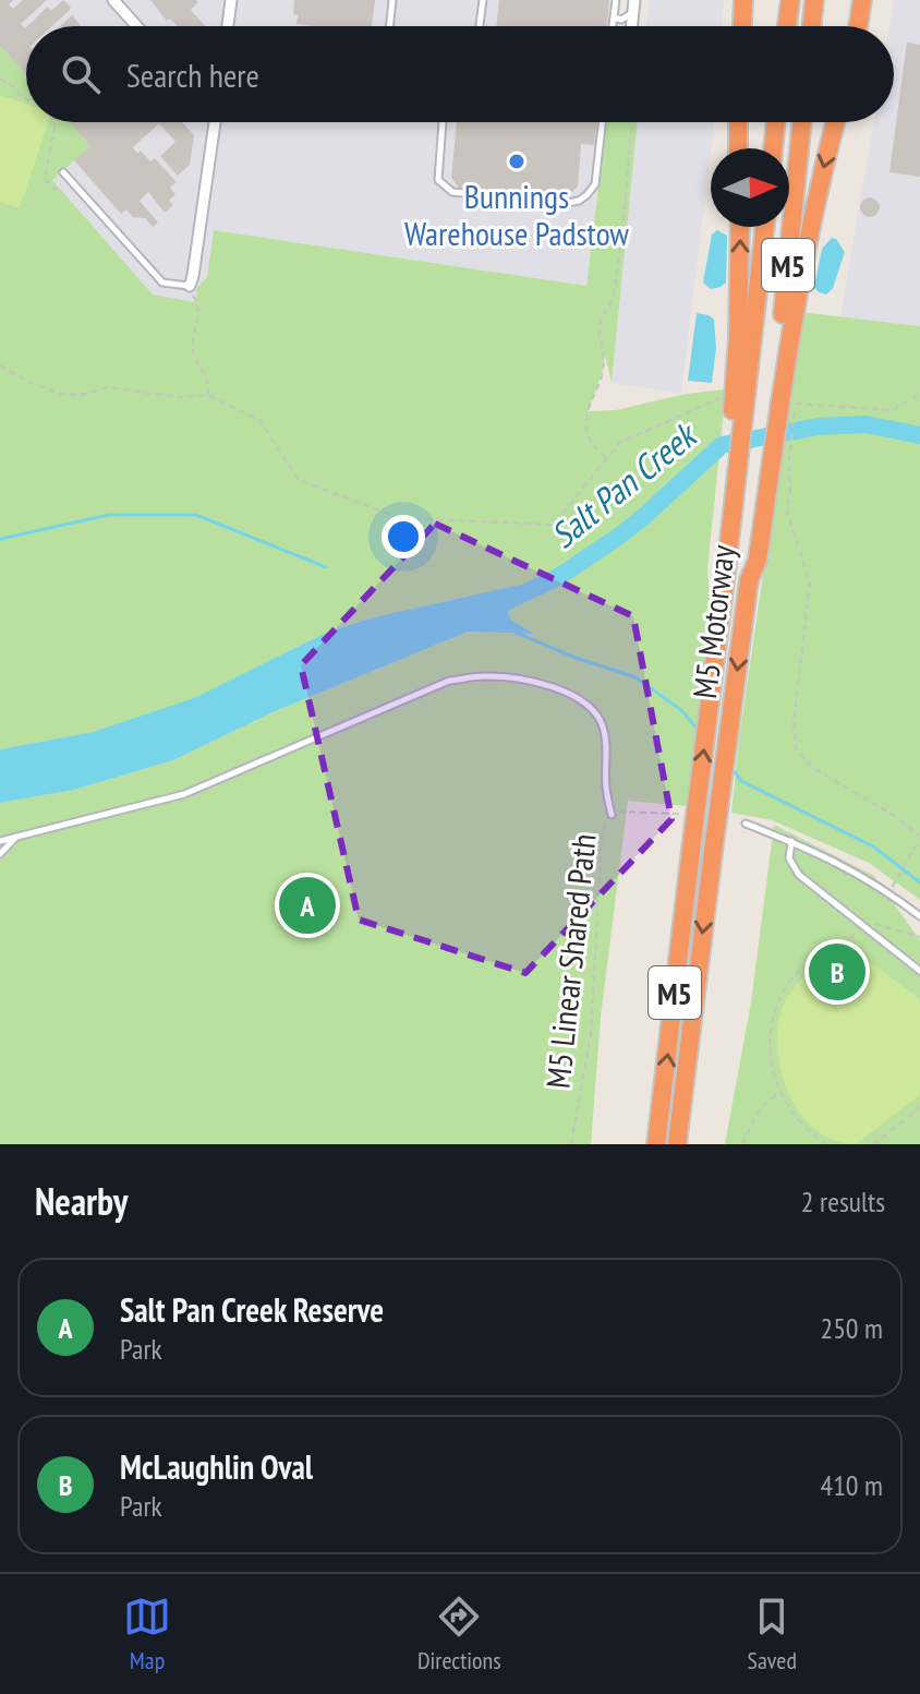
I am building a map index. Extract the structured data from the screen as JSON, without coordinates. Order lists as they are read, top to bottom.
{
  "streets": {
    "highway": ["M5", "M5 Motorway"],
    "path": ["M5 Linear Shared Path"]
  },
  "crossings": [
    ["M5", "M5 Motorway"]
  ],
  "water": ["Salt Pan Creek"],
  "places": ["Bunnings Warehouse Padstow"],
  "north": "right",
  "page": {
    "search": "Search here",
    "pins": ["A", "B"],
    "heading": ["Nearby", "2 results"],
    "list": [
      {
        "mark": "A",
        "name": "Salt Pan Creek Reserve",
        "note": "Park",
        "value": "250 m"
      },
      {
        "mark": "B",
        "name": "McLaughlin Oval",
        "note": "Park",
        "value": "410 m"
      }
    ],
    "nav": ["Map", "Directions", "Saved"]
  }
}
